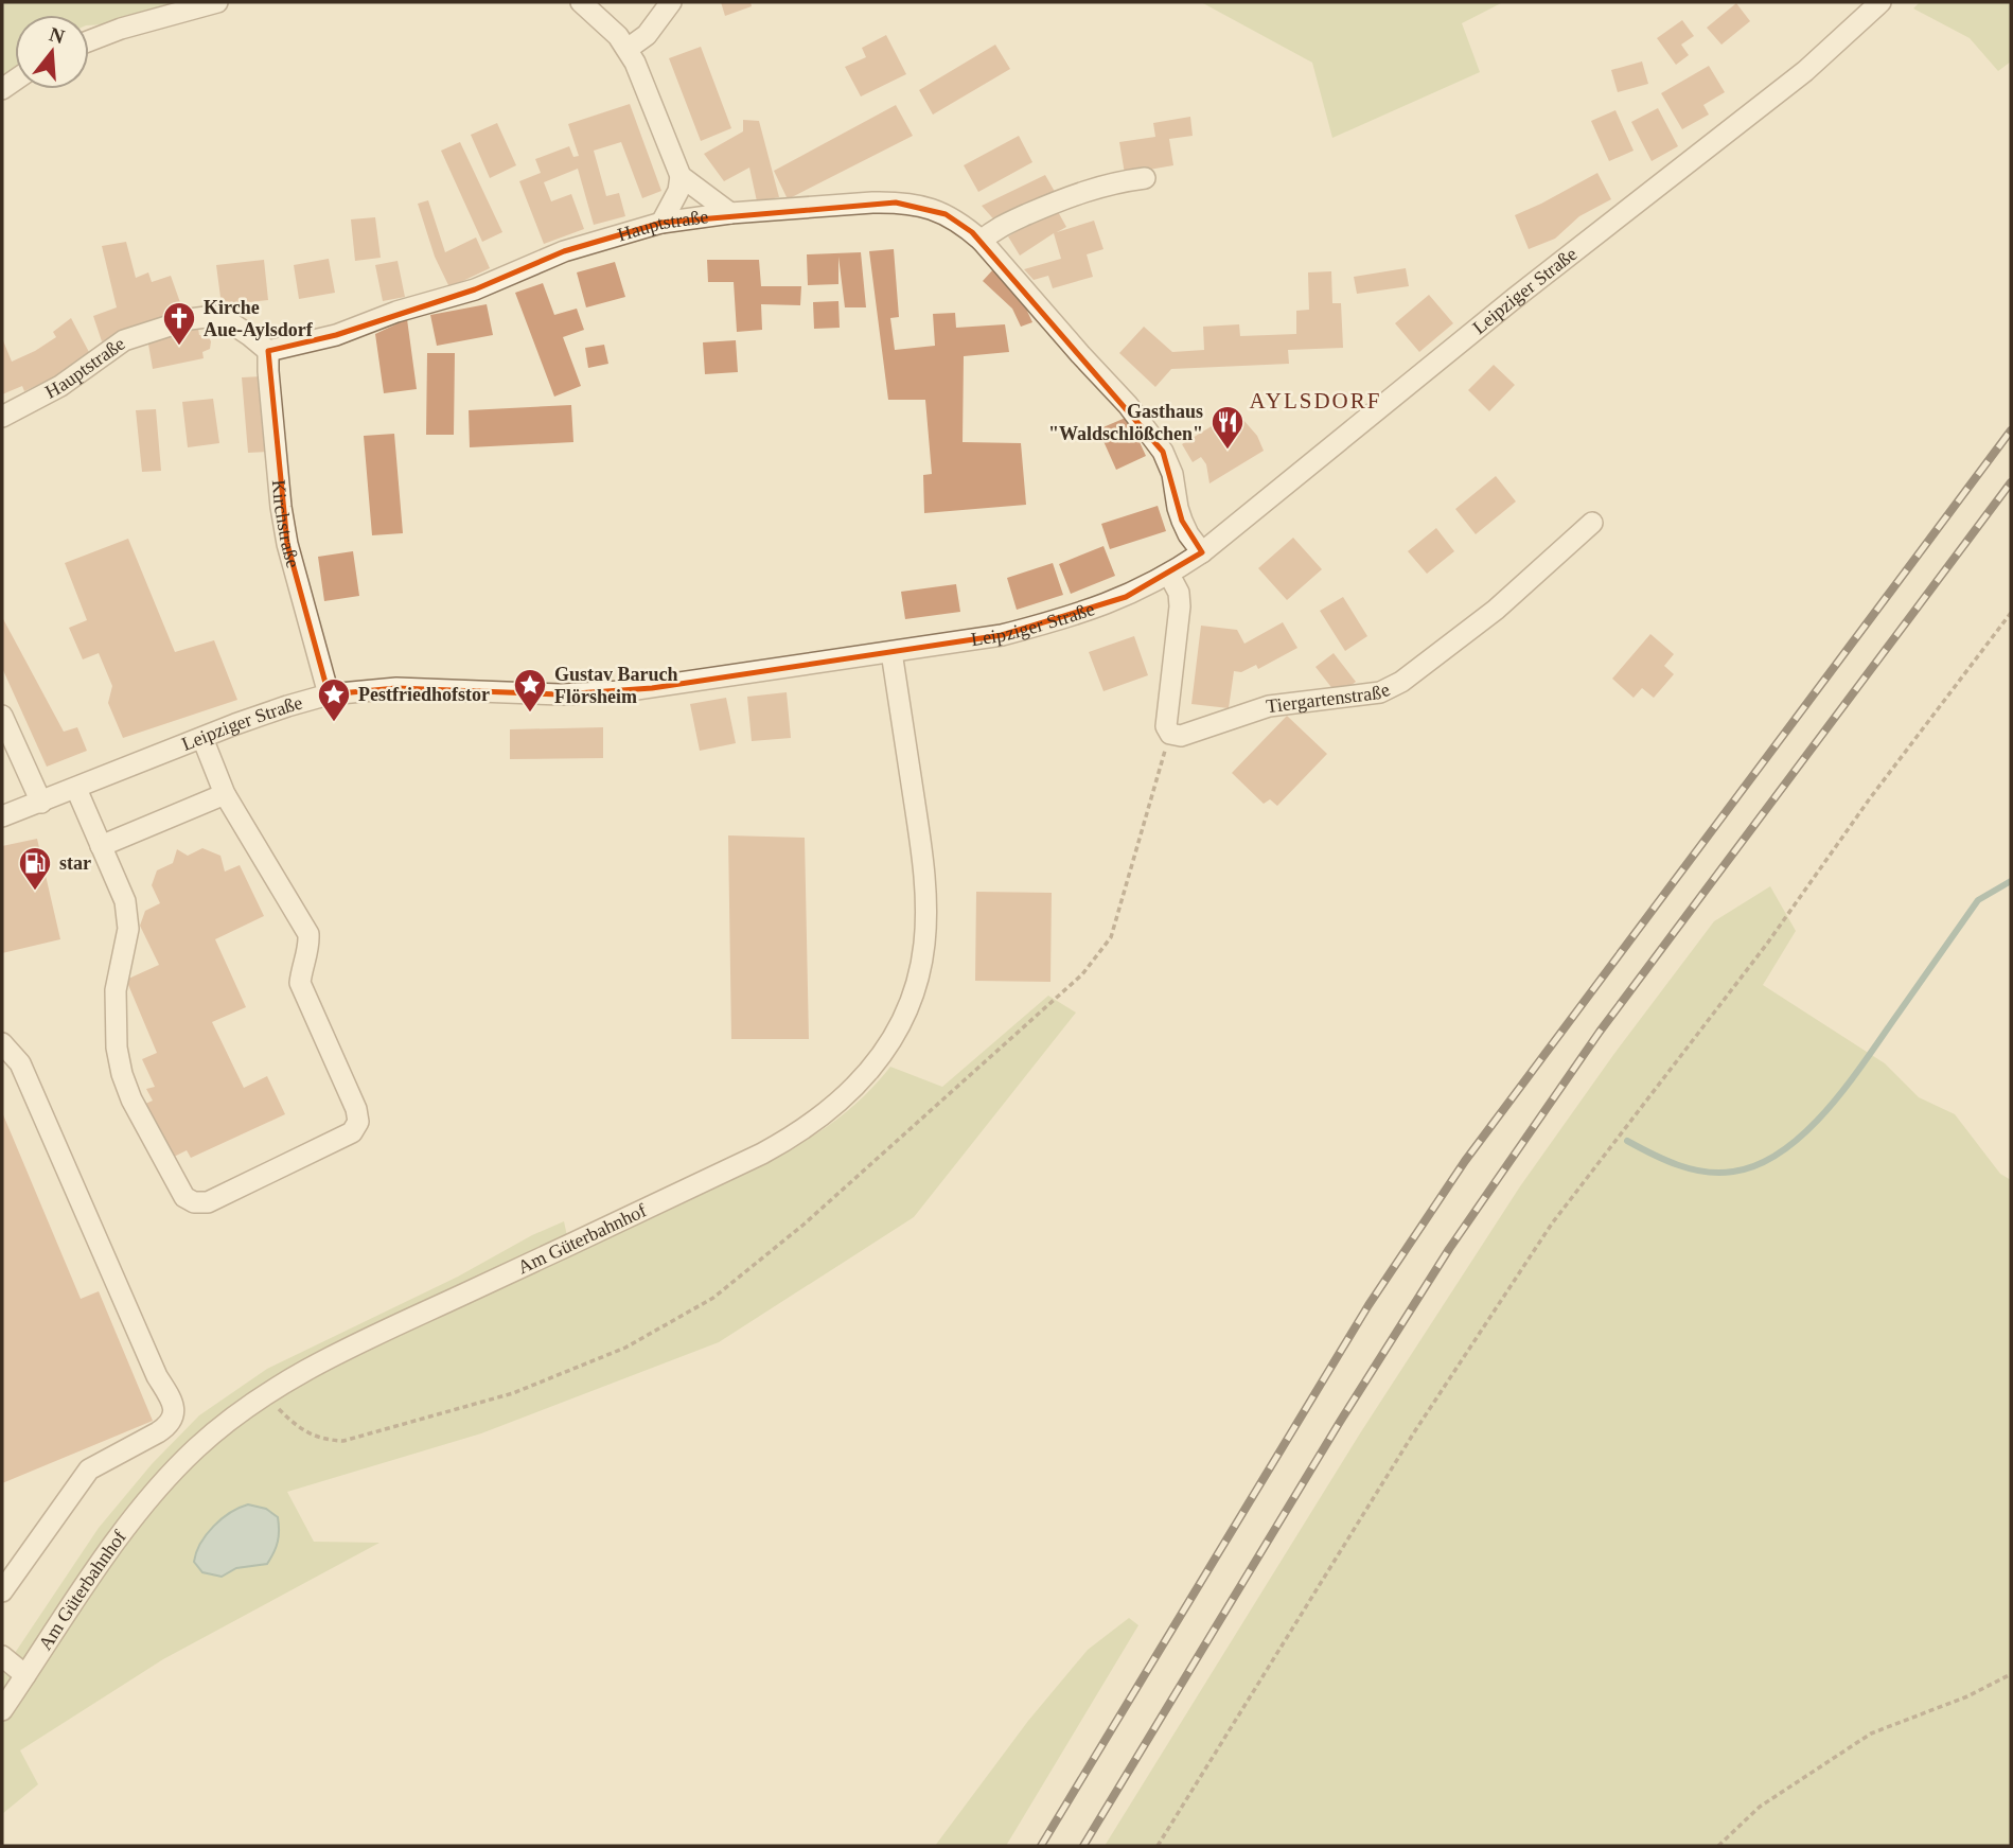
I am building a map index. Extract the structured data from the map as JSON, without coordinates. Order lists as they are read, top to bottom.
{
  "streets": {
    "street": [
      "Hauptstraße",
      "Leipziger Straße",
      "Kirchstraße",
      "Tiergartenstraße",
      "Am Güterbahnhof"
    ]
  },
  "crossings": [
    ["Hauptstraße", "Leipziger Straße"],
    ["Hauptstraße", "Kirchstraße"],
    ["Leipziger Straße", "Kirchstraße"],
    ["Leipziger Straße", "Am Güterbahnhof"]
  ],
  "districts": ["AYLSDORF"],
  "places": {
    "church": ["Kirche Aue-Aylsdorf"],
    "restaurant": ["Gasthaus \"Waldschlößchen\""],
    "place": ["Gustav Baruch Flörsheim", "Pestfriedhofstor"],
    "fuel station": ["star"]
  },
  "north": "top"
}
